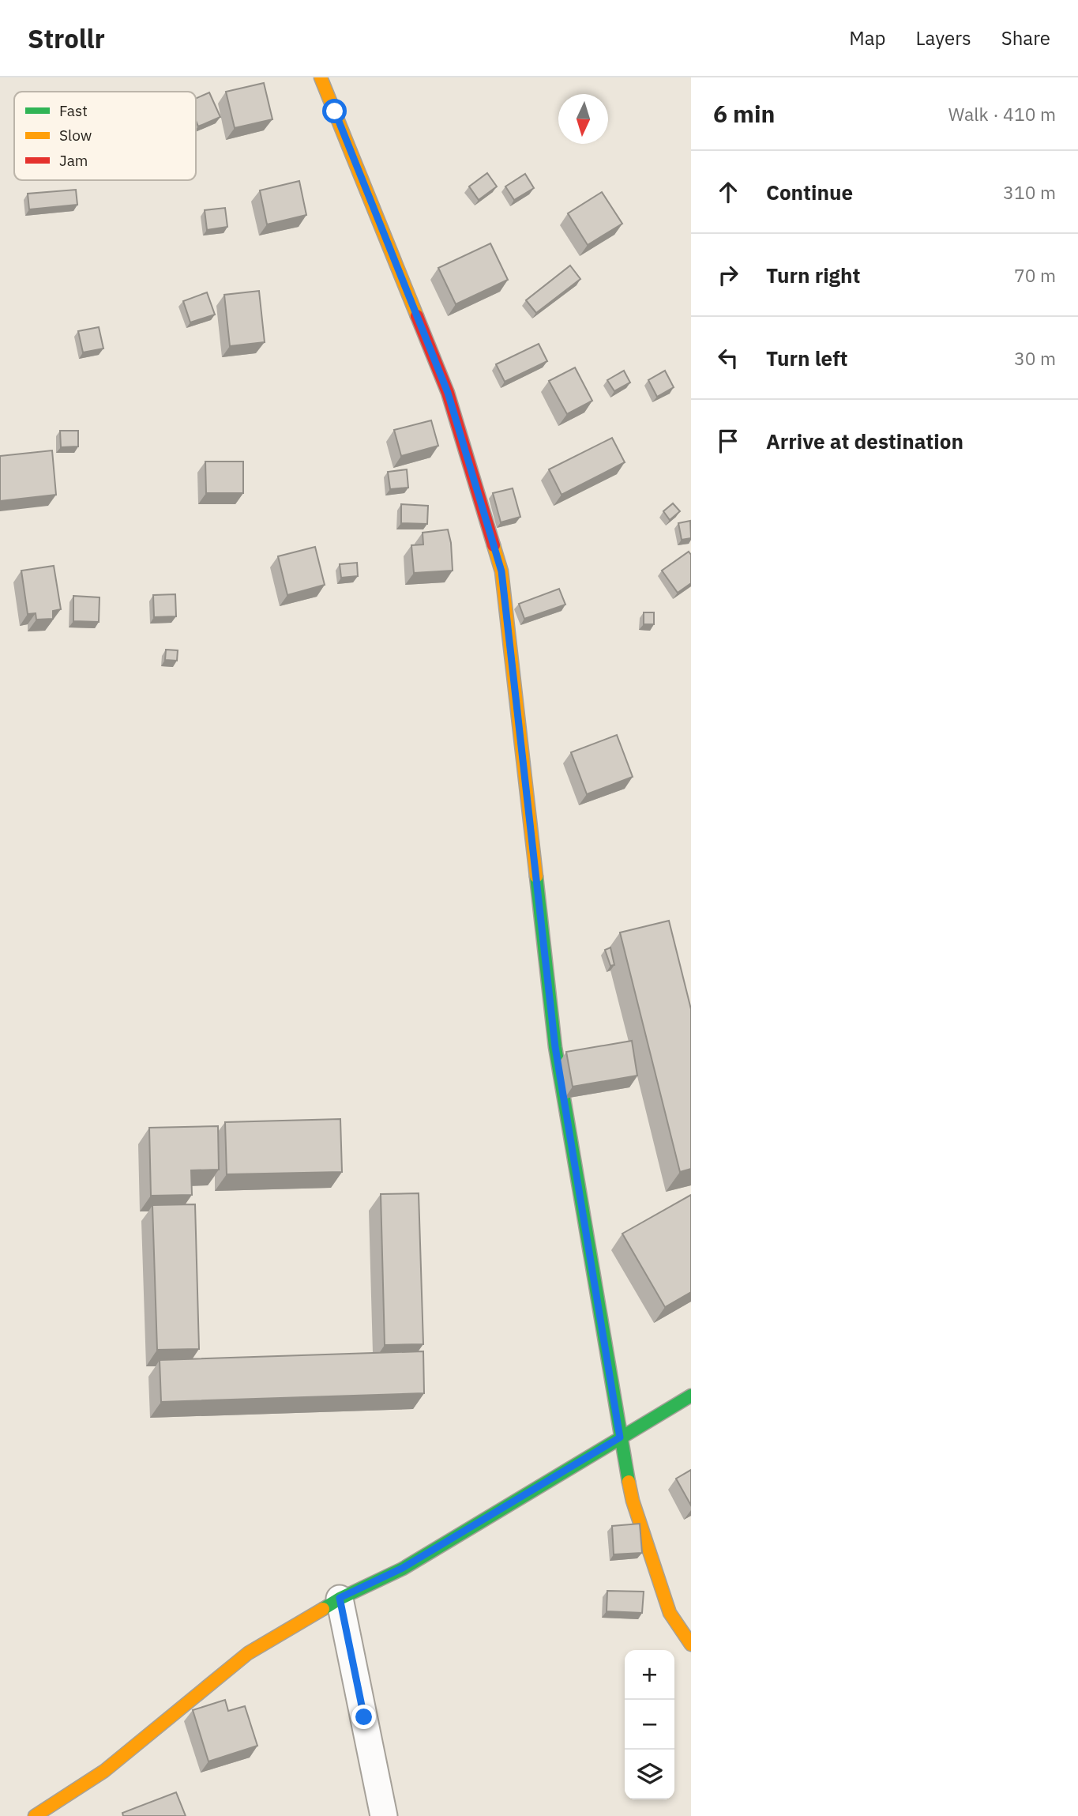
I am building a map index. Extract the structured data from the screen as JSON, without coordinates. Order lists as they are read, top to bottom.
{
  "legend": ["Fast", "Slow", "Jam"],
  "north": "bottom",
  "page": {
    "header": "Strollr",
    "nav": ["Map", "Layers", "Share"],
    "heading": ["6 min", "Walk · 410 m"],
    "list": [
      ["Continue", "310 m"],
      ["Turn right", "70 m"],
      ["Turn left", "30 m"],
      "Arrive at destination"
    ],
    "map_buttons": ["+", "−"]
  }
}
